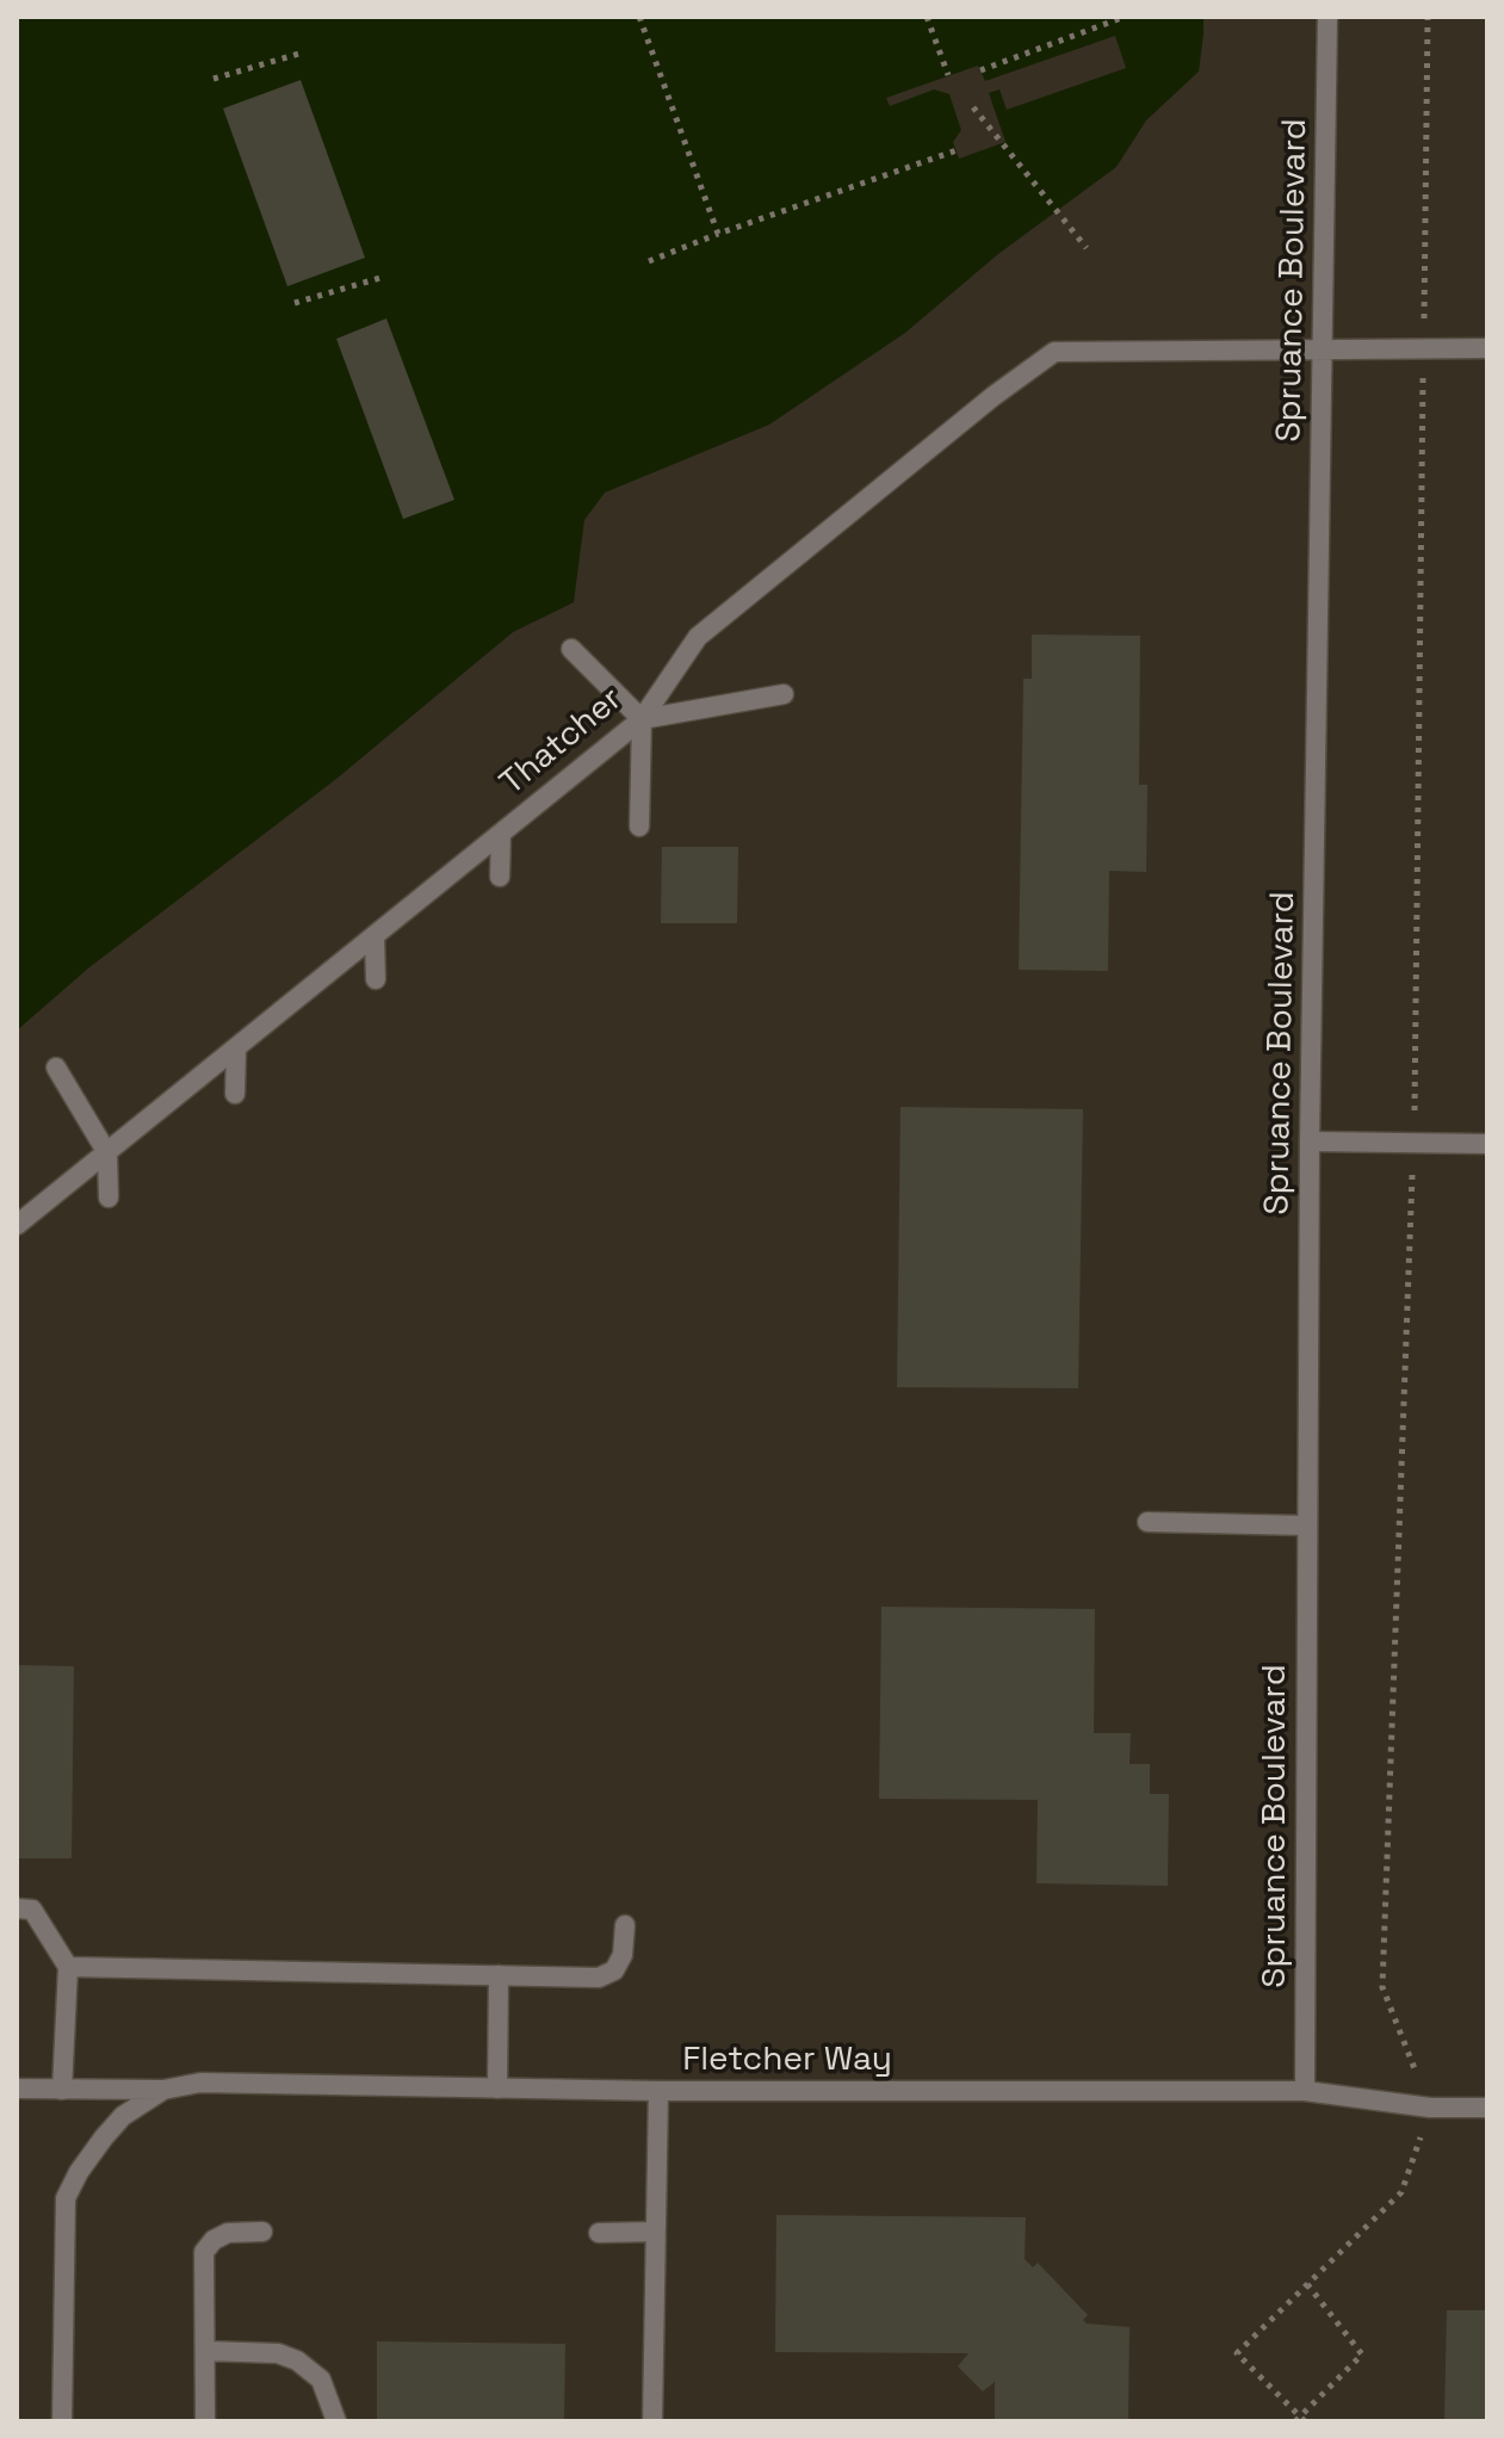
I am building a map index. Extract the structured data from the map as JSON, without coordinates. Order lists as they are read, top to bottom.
{
  "streets": {
    "street": ["Spruance Boulevard", "Thatcher", "Fletcher Way"]
  },
  "crossings": [
    ["Spruance Boulevard", "Thatcher"],
    ["Spruance Boulevard", "Fletcher Way"]
  ]
}
